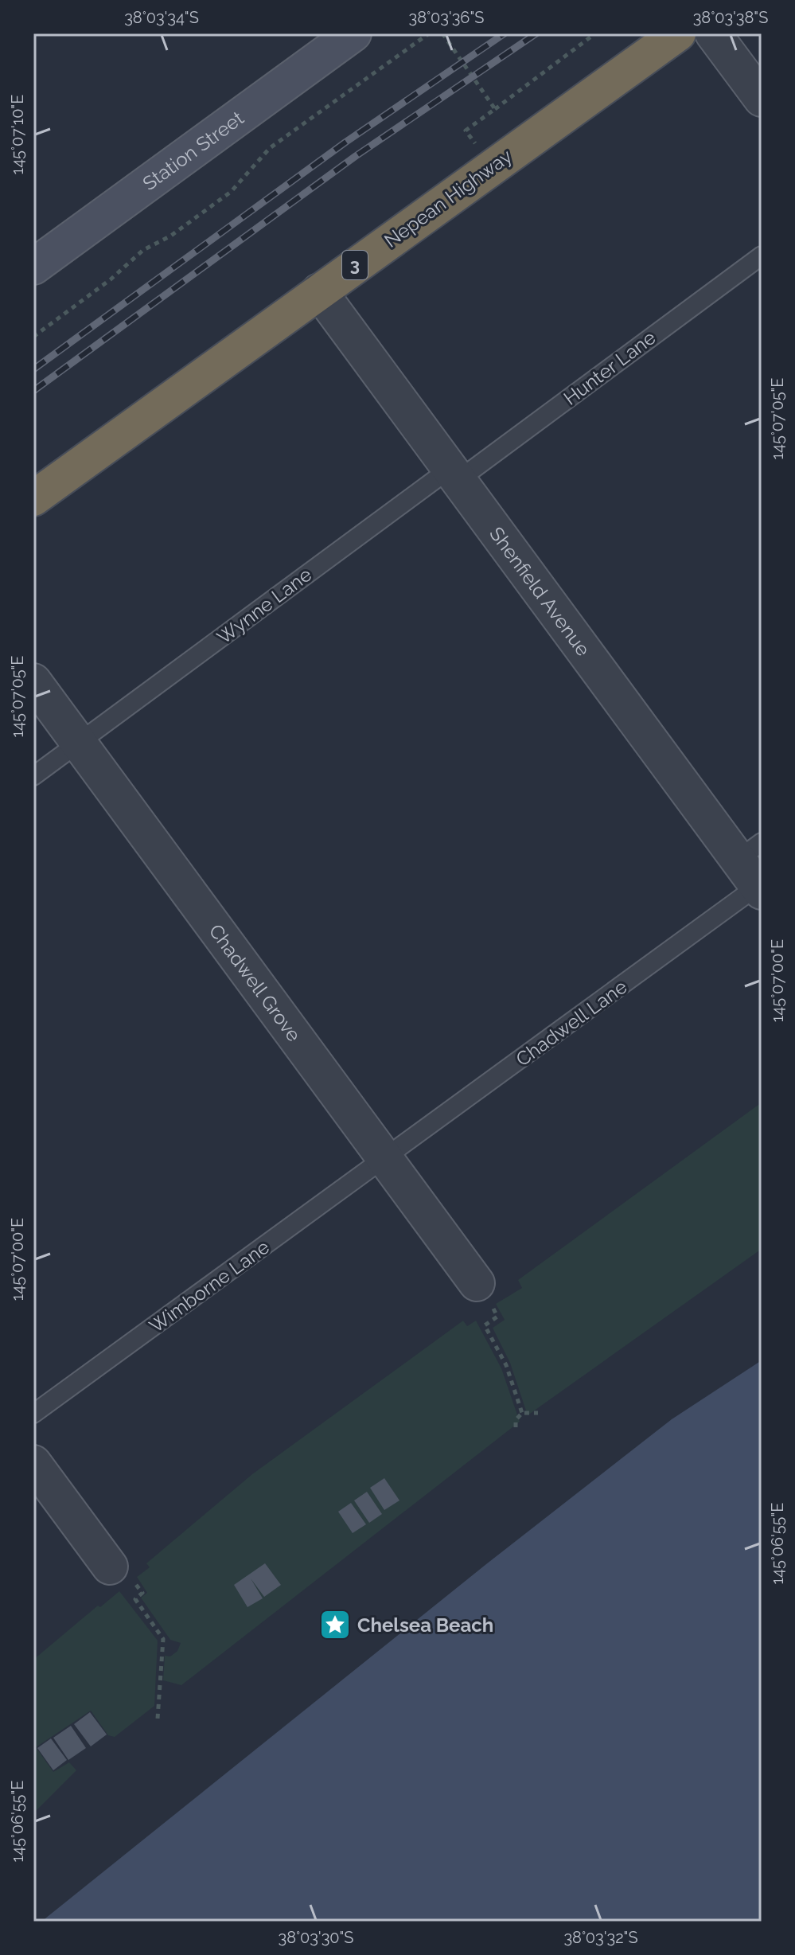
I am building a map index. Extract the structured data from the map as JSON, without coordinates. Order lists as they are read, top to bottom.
{
  "streets": {
    "highway": ["Nepean Highway", "3"],
    "street": ["Station Street", "Shenfield Avenue", "Chadwell Grove"],
    "lane": [
      "Hunter Lane",
      "Wynne Lane",
      "Chadwell Lane",
      "Wimborne Lane"
    ]
  },
  "crossings": [
    ["Nepean Highway", "Shenfield Avenue"],
    ["Hunter Lane", "Shenfield Avenue"],
    ["Hunter Lane", "Wynne Lane"],
    ["Shenfield Avenue", "Wynne Lane"],
    ["Shenfield Avenue", "Chadwell Lane"],
    ["Wynne Lane", "Chadwell Grove"],
    ["Chadwell Grove", "Chadwell Lane"],
    ["Chadwell Grove", "Wimborne Lane"],
    ["Chadwell Lane", "Wimborne Lane"]
  ],
  "places": {
    "place": ["Chelsea Beach"]
  },
  "coordinates": [
    "38°03'34\"S",
    "38°03'36\"S",
    "38°03'38\"S",
    "145°07'10\"E",
    "145°07'05\"E",
    "145°07'00\"E",
    "145°06'55\"E",
    "38°03'30\"S",
    "38°03'32\"S"
  ]
}
